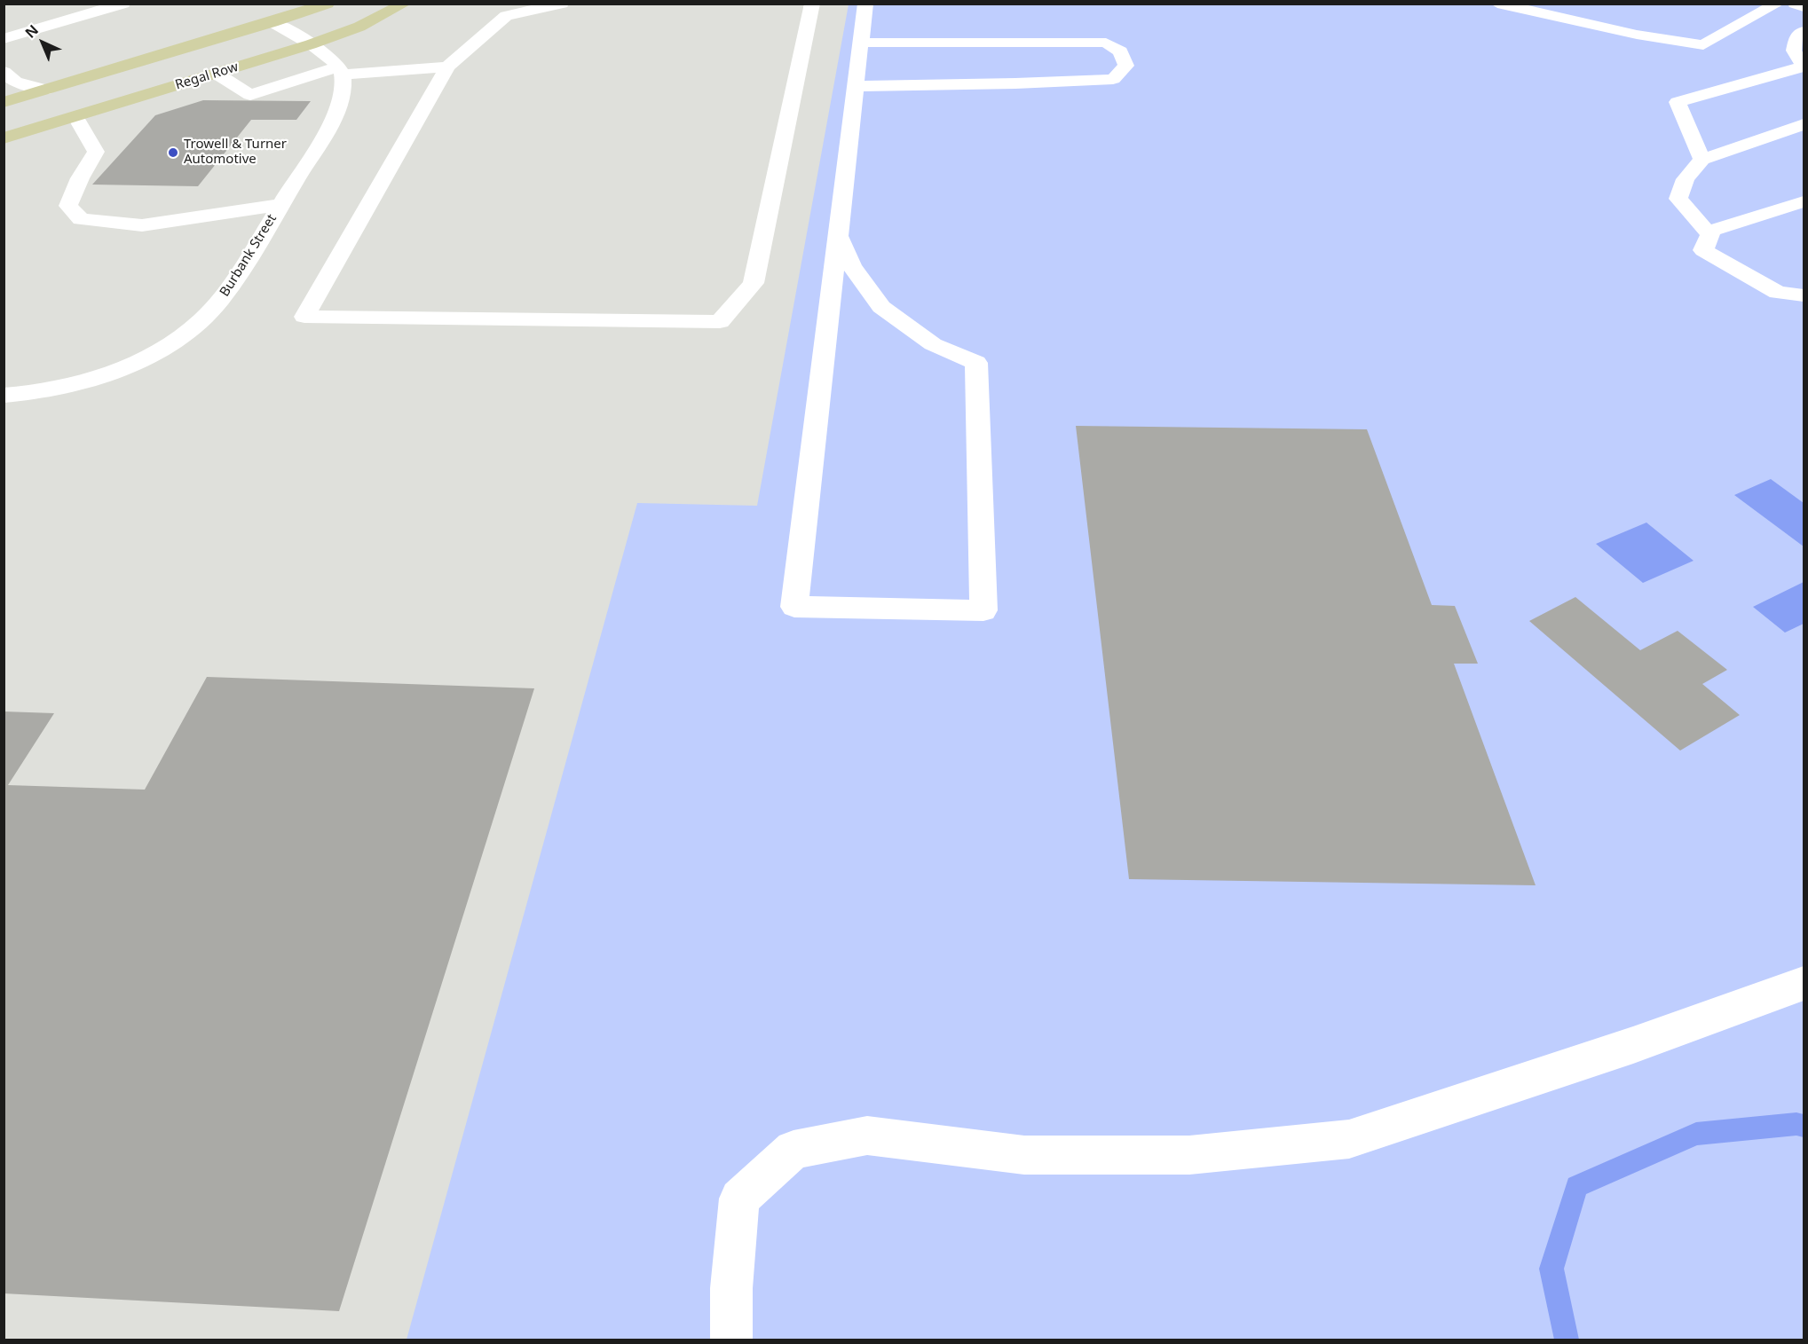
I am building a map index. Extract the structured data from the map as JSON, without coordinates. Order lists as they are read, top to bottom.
{
  "streets": {
    "main road": ["Regal Row"],
    "street": ["Burbank Street"]
  },
  "places": ["Trowell & Turner Automotive"],
  "north": "top left"
}
